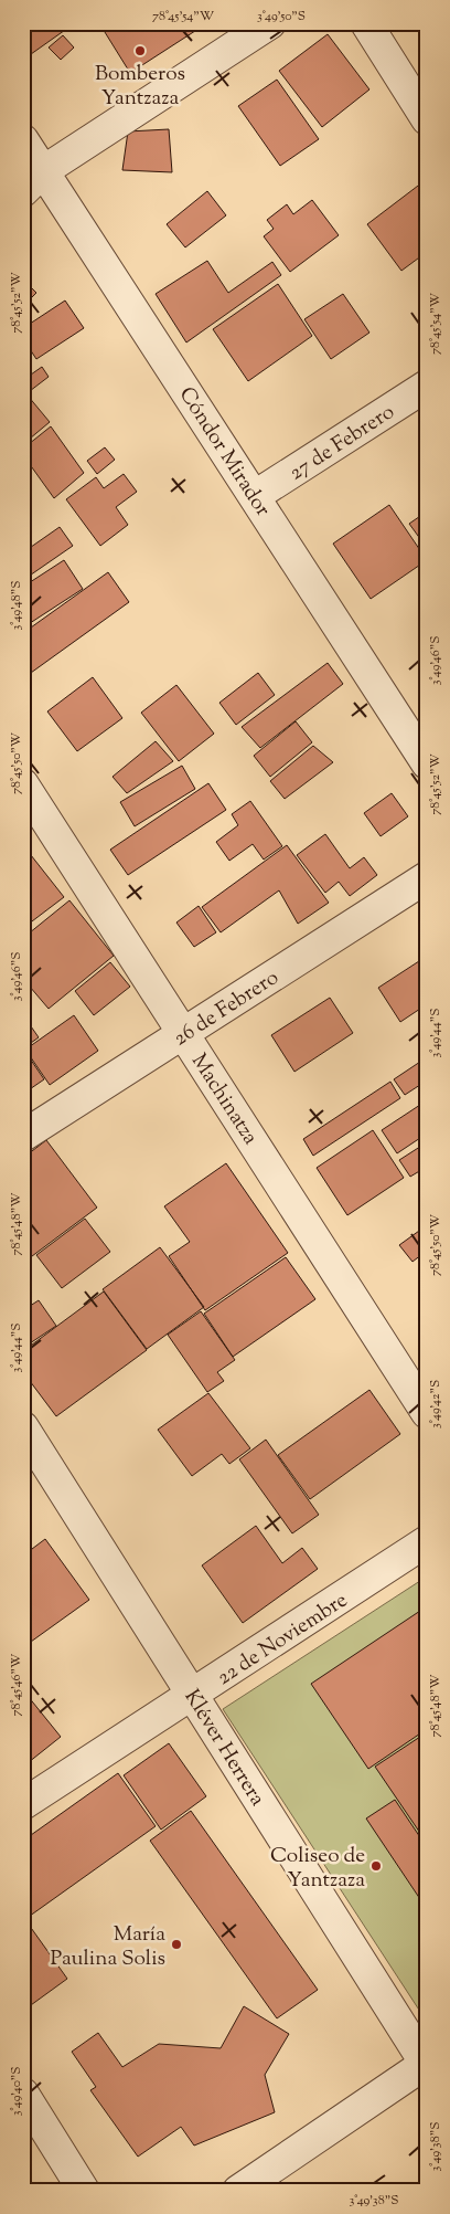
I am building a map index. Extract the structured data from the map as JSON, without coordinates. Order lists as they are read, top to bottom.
{
  "streets": {
    "street": [
      "27 de Febrero",
      "Cóndor Mirador",
      "26 de Febrero",
      "Machinatza",
      "22 de Noviembre",
      "Kléver Herrera"
    ]
  },
  "crossings": [
    ["27 de Febrero", "Cóndor Mirador"],
    ["26 de Febrero", "Machinatza"],
    ["22 de Noviembre", "Kléver Herrera"]
  ],
  "places": ["Bomberos Yantzaza", "Coliseo de Yantzaza", "María Paulina Solis"],
  "coordinates": [
    "78°45'54\"W",
    "3°49'50\"S",
    "78°45'52\"W",
    "3°49'48\"S",
    "3°49'46\"S",
    "78°45'50\"W",
    "3°49'44\"S",
    "78°45'48\"W",
    "3°49'42\"S",
    "78°45'46\"W",
    "3°49'40\"S",
    "3°49'38\"S"
  ]
}
